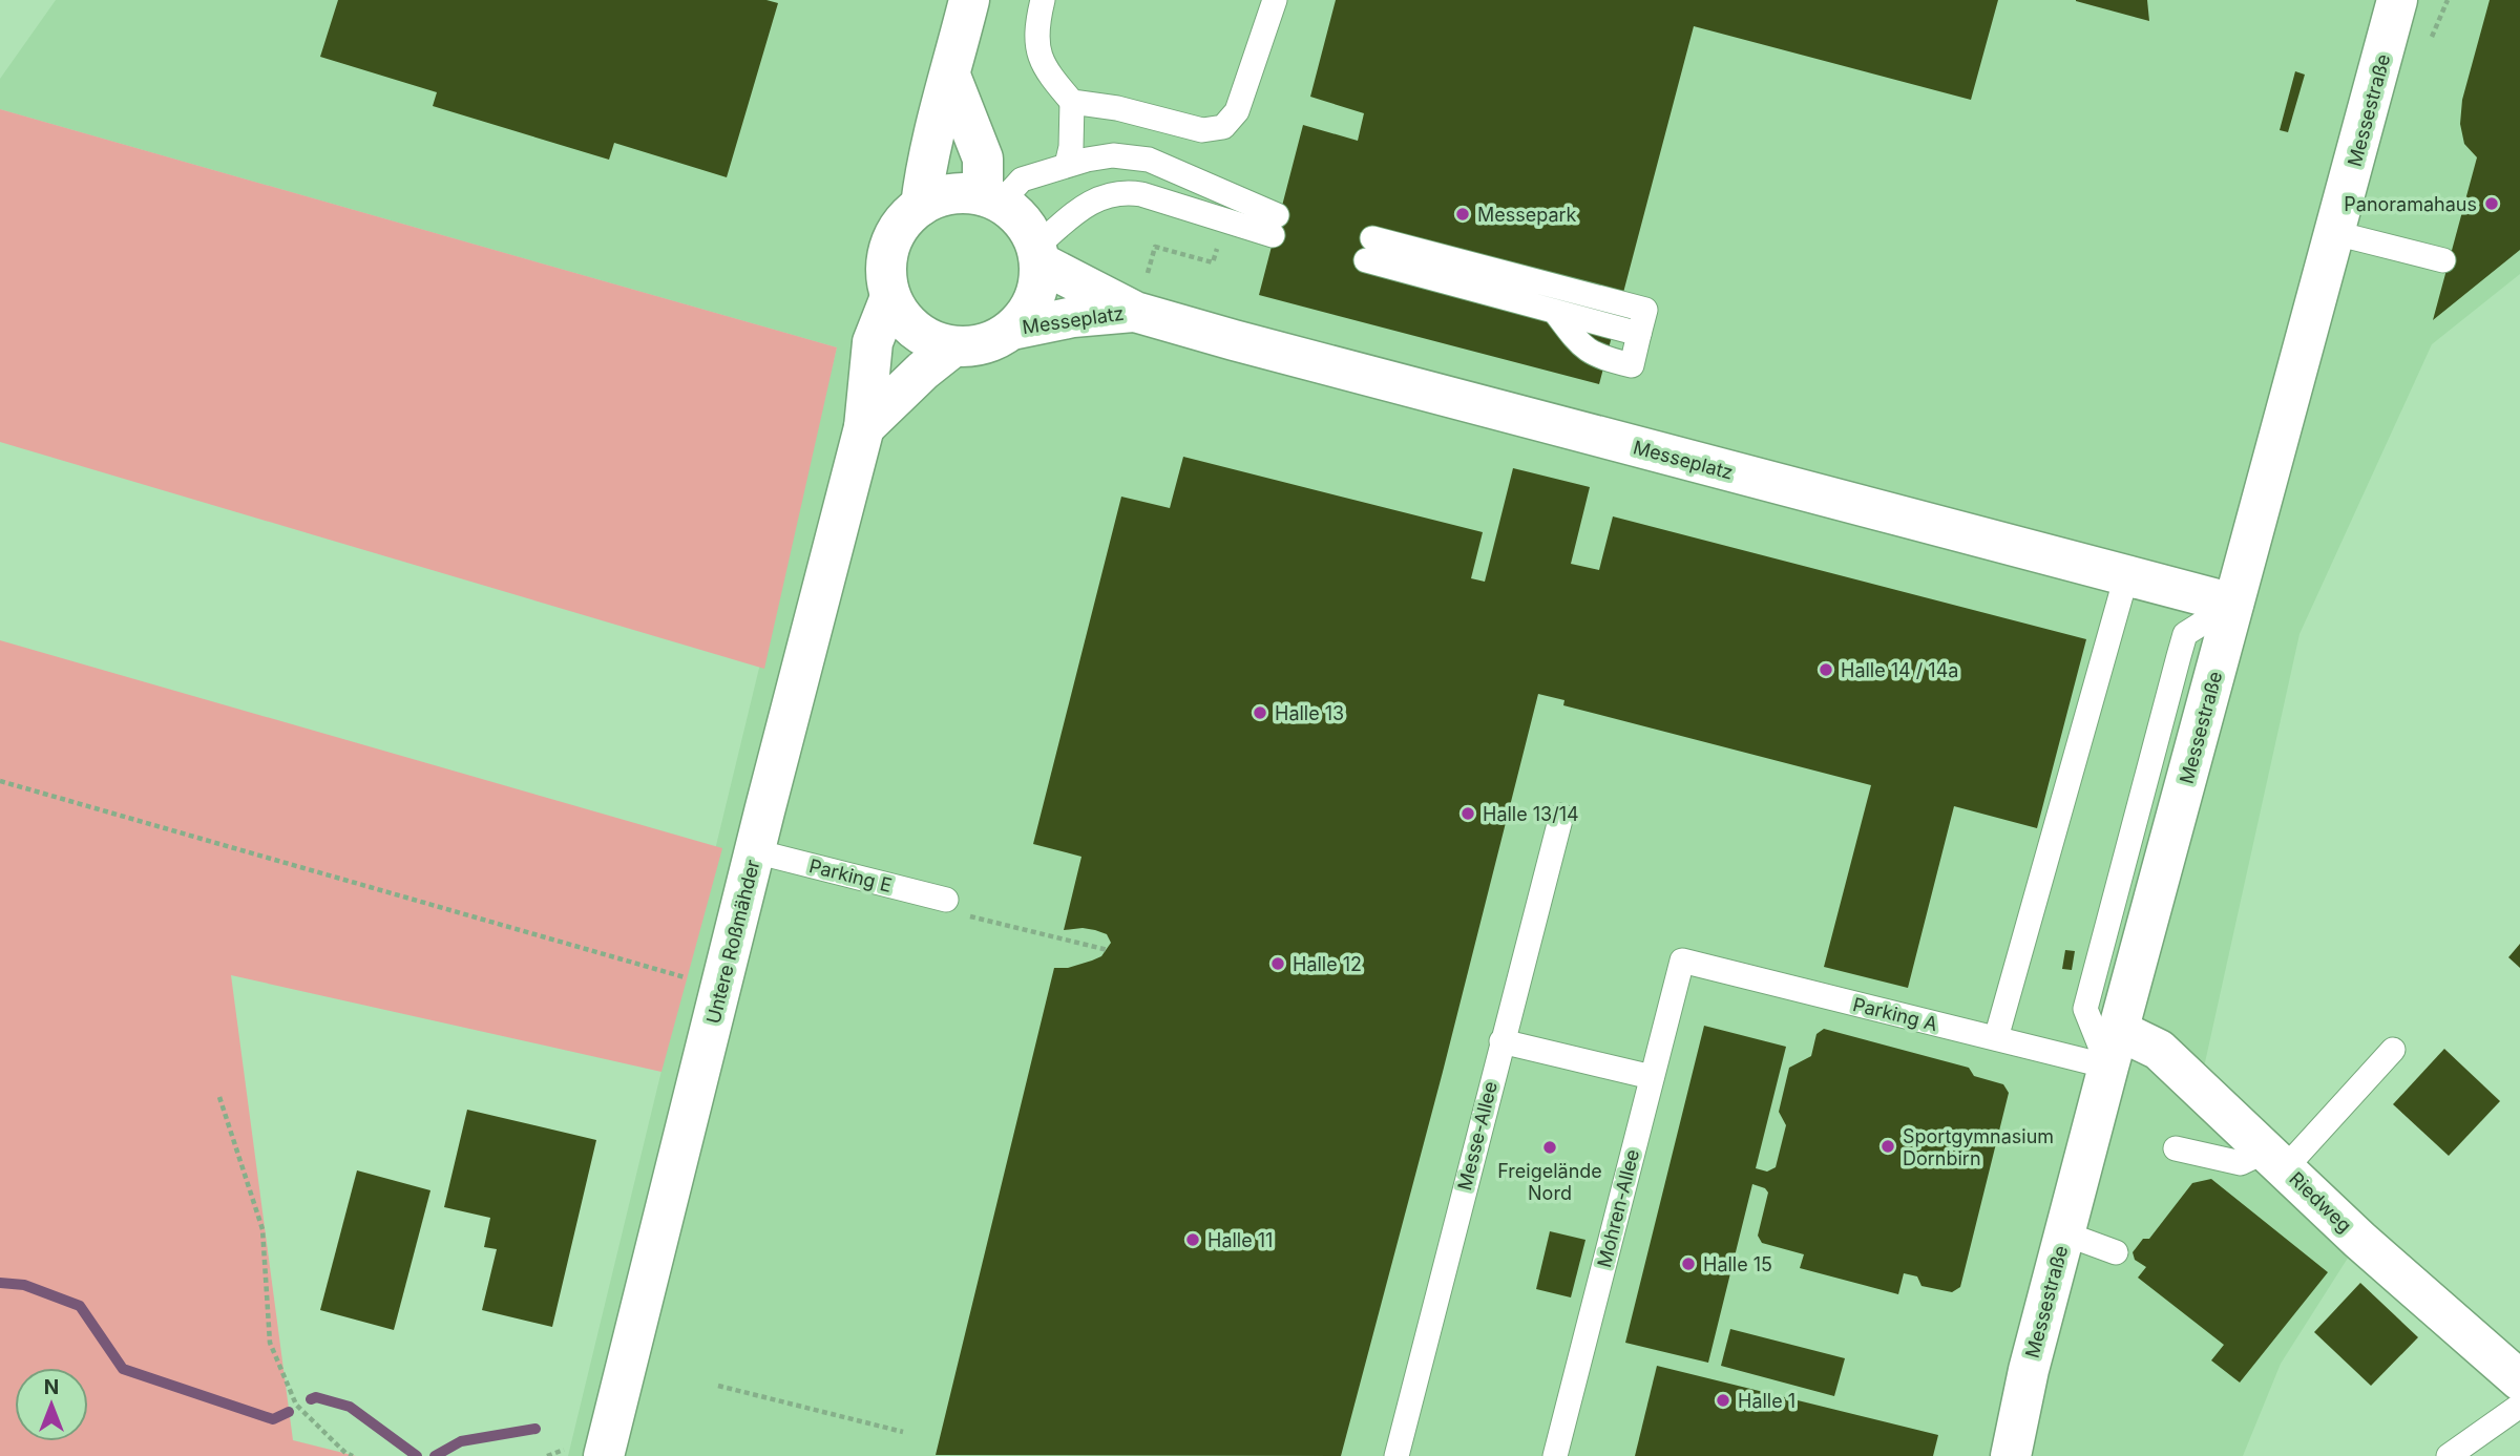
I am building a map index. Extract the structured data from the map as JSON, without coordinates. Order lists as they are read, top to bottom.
{
  "streets": {
    "street": [
      "Messestraße",
      "Messeplatz",
      "Untere Roßmähder",
      "Riedweg"
    ],
    "lane": [
      "Parking E",
      "Parking A",
      "Messe-Allee",
      "Mohren-Allee"
    ]
  },
  "crossings": [
    ["Messestraße", "Messeplatz"],
    ["Messestraße", "Parking A"],
    ["Messestraße", "Riedweg"],
    ["Messeplatz", "Untere Roßmähder"],
    ["Parking E", "Untere Roßmähder"],
    ["Parking A", "Riedweg"],
    ["Parking A", "Mohren-Allee"]
  ],
  "places": [
    "Panoramahaus",
    "Messepark",
    "Halle 14 / 14a",
    "Halle 13",
    "Halle 13/14",
    "Halle 12",
    "Sportgymnasium Dornbirn",
    "Freigelände Nord",
    "Halle 11",
    "Halle 15",
    "Halle 1"
  ],
  "north": "top"
}
